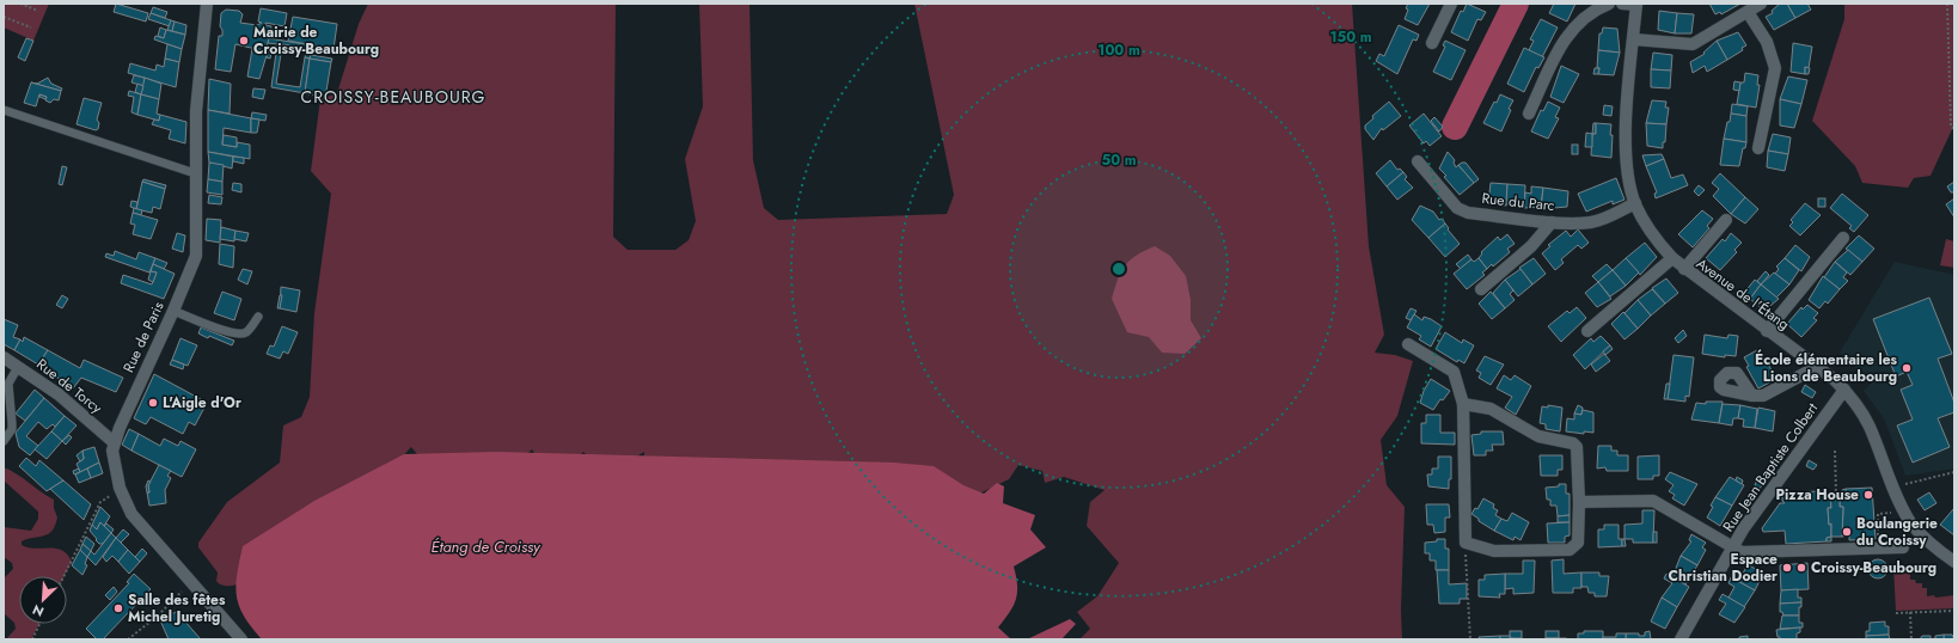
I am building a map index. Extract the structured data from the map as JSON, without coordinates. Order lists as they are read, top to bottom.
{
  "streets": {
    "street": [
      "Rue du Parc",
      "Avenue de l'Étang",
      "Rue de Paris",
      "Rue de Torcy",
      "Rue Jean Baptiste Colbert"
    ]
  },
  "crossings": [
    ["Rue du Parc", "Avenue de l'Étang"],
    ["Avenue de l'Étang", "Rue Jean Baptiste Colbert"],
    ["Rue de Paris", "Rue de Torcy"]
  ],
  "districts": ["CROISSY-BEAUBOURG"],
  "water": ["Étang de Croissy"],
  "places": [
    "Mairie de Croissy-Beaubourg",
    "École élémentaire les Lions de Beaubourg",
    "L'Aigle d'Or",
    "Pizza House",
    "Boulangerie du Croissy",
    "Espace Christian Dodier",
    "Croissy-Beaubourg",
    "Salle des fêtes Michel Juretig"
  ],
  "north": "bottom left",
  "rings": ["150 m", "100 m", "50 m"]
}
